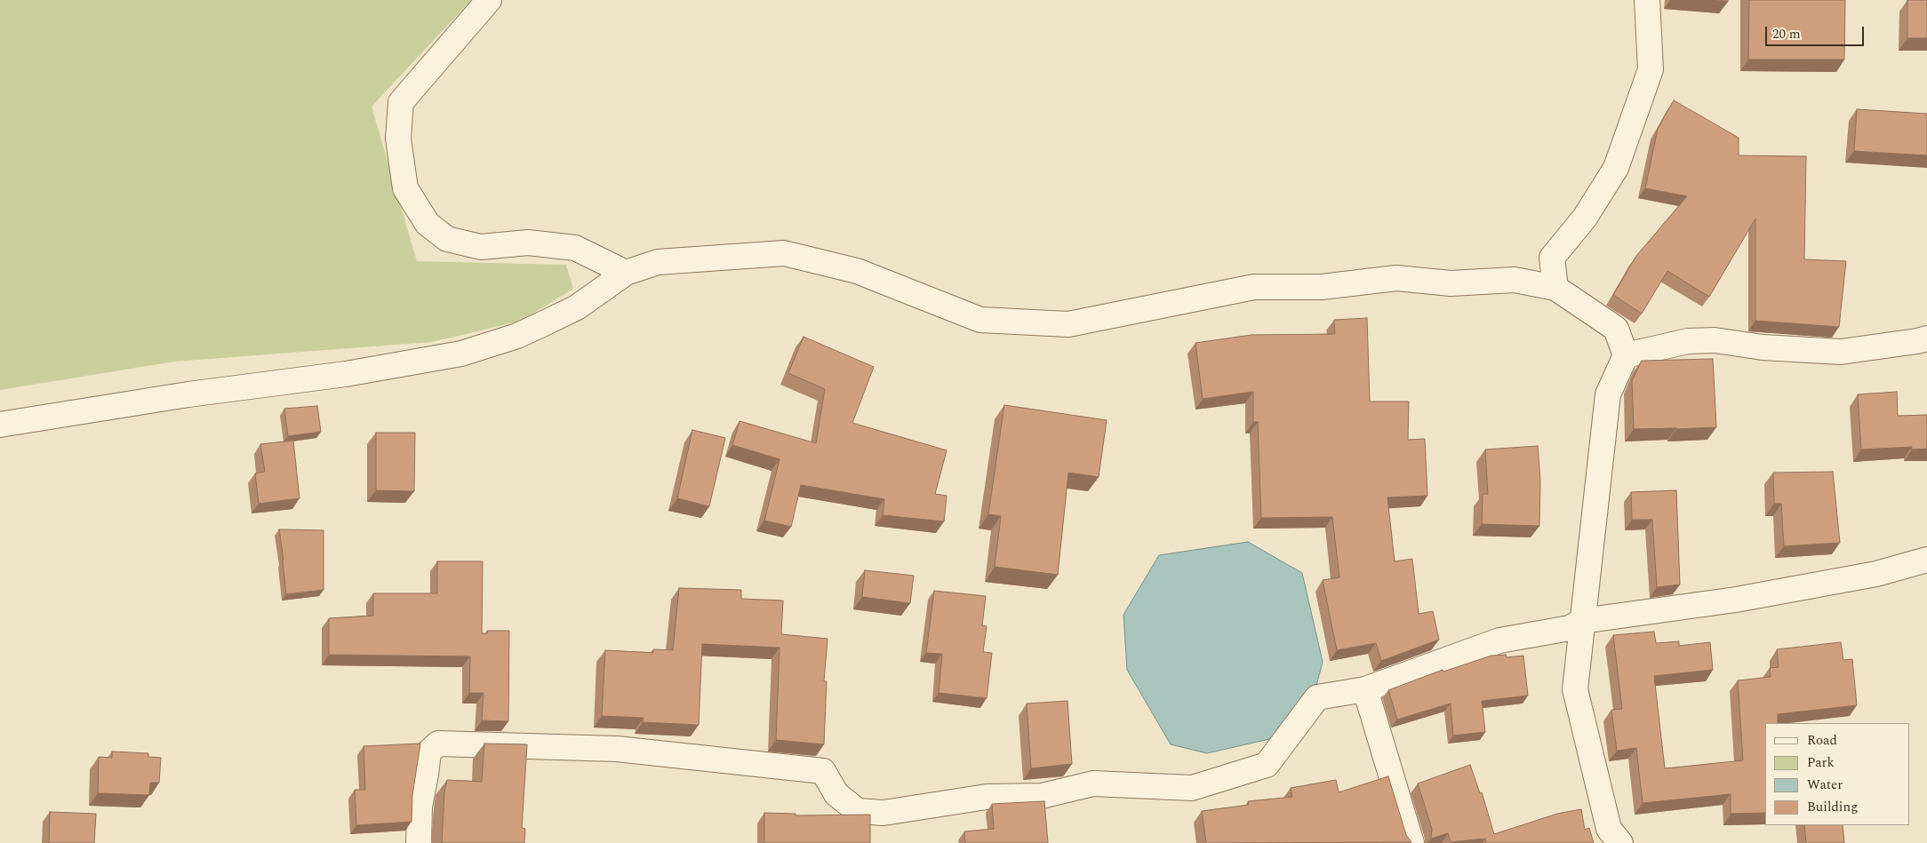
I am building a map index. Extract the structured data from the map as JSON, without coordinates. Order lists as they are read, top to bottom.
{
  "legend": [
    "Road",
    "Park",
    "Water",
    "Building"
  ],
  "scale_bar": "20 m"
}
